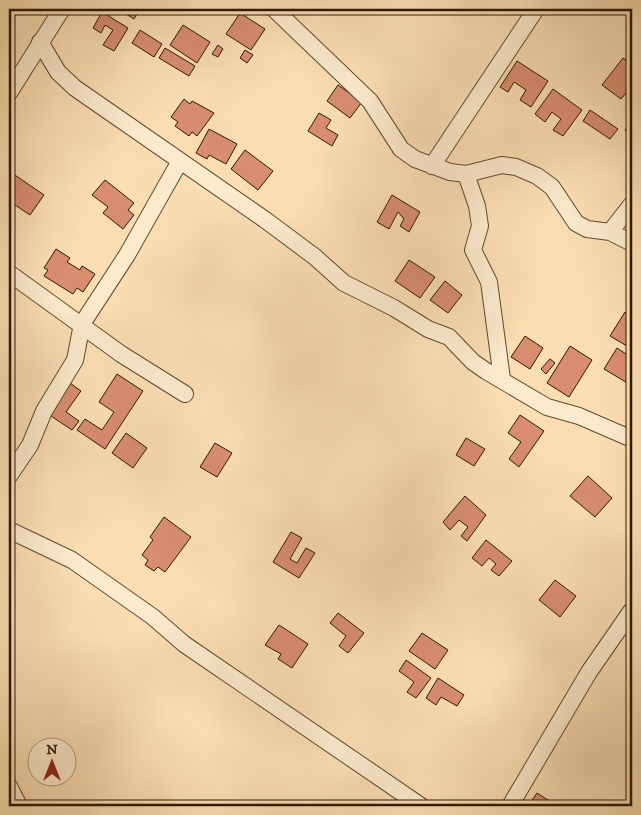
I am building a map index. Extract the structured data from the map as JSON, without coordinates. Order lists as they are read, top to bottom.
{
  "north": "top"
}
